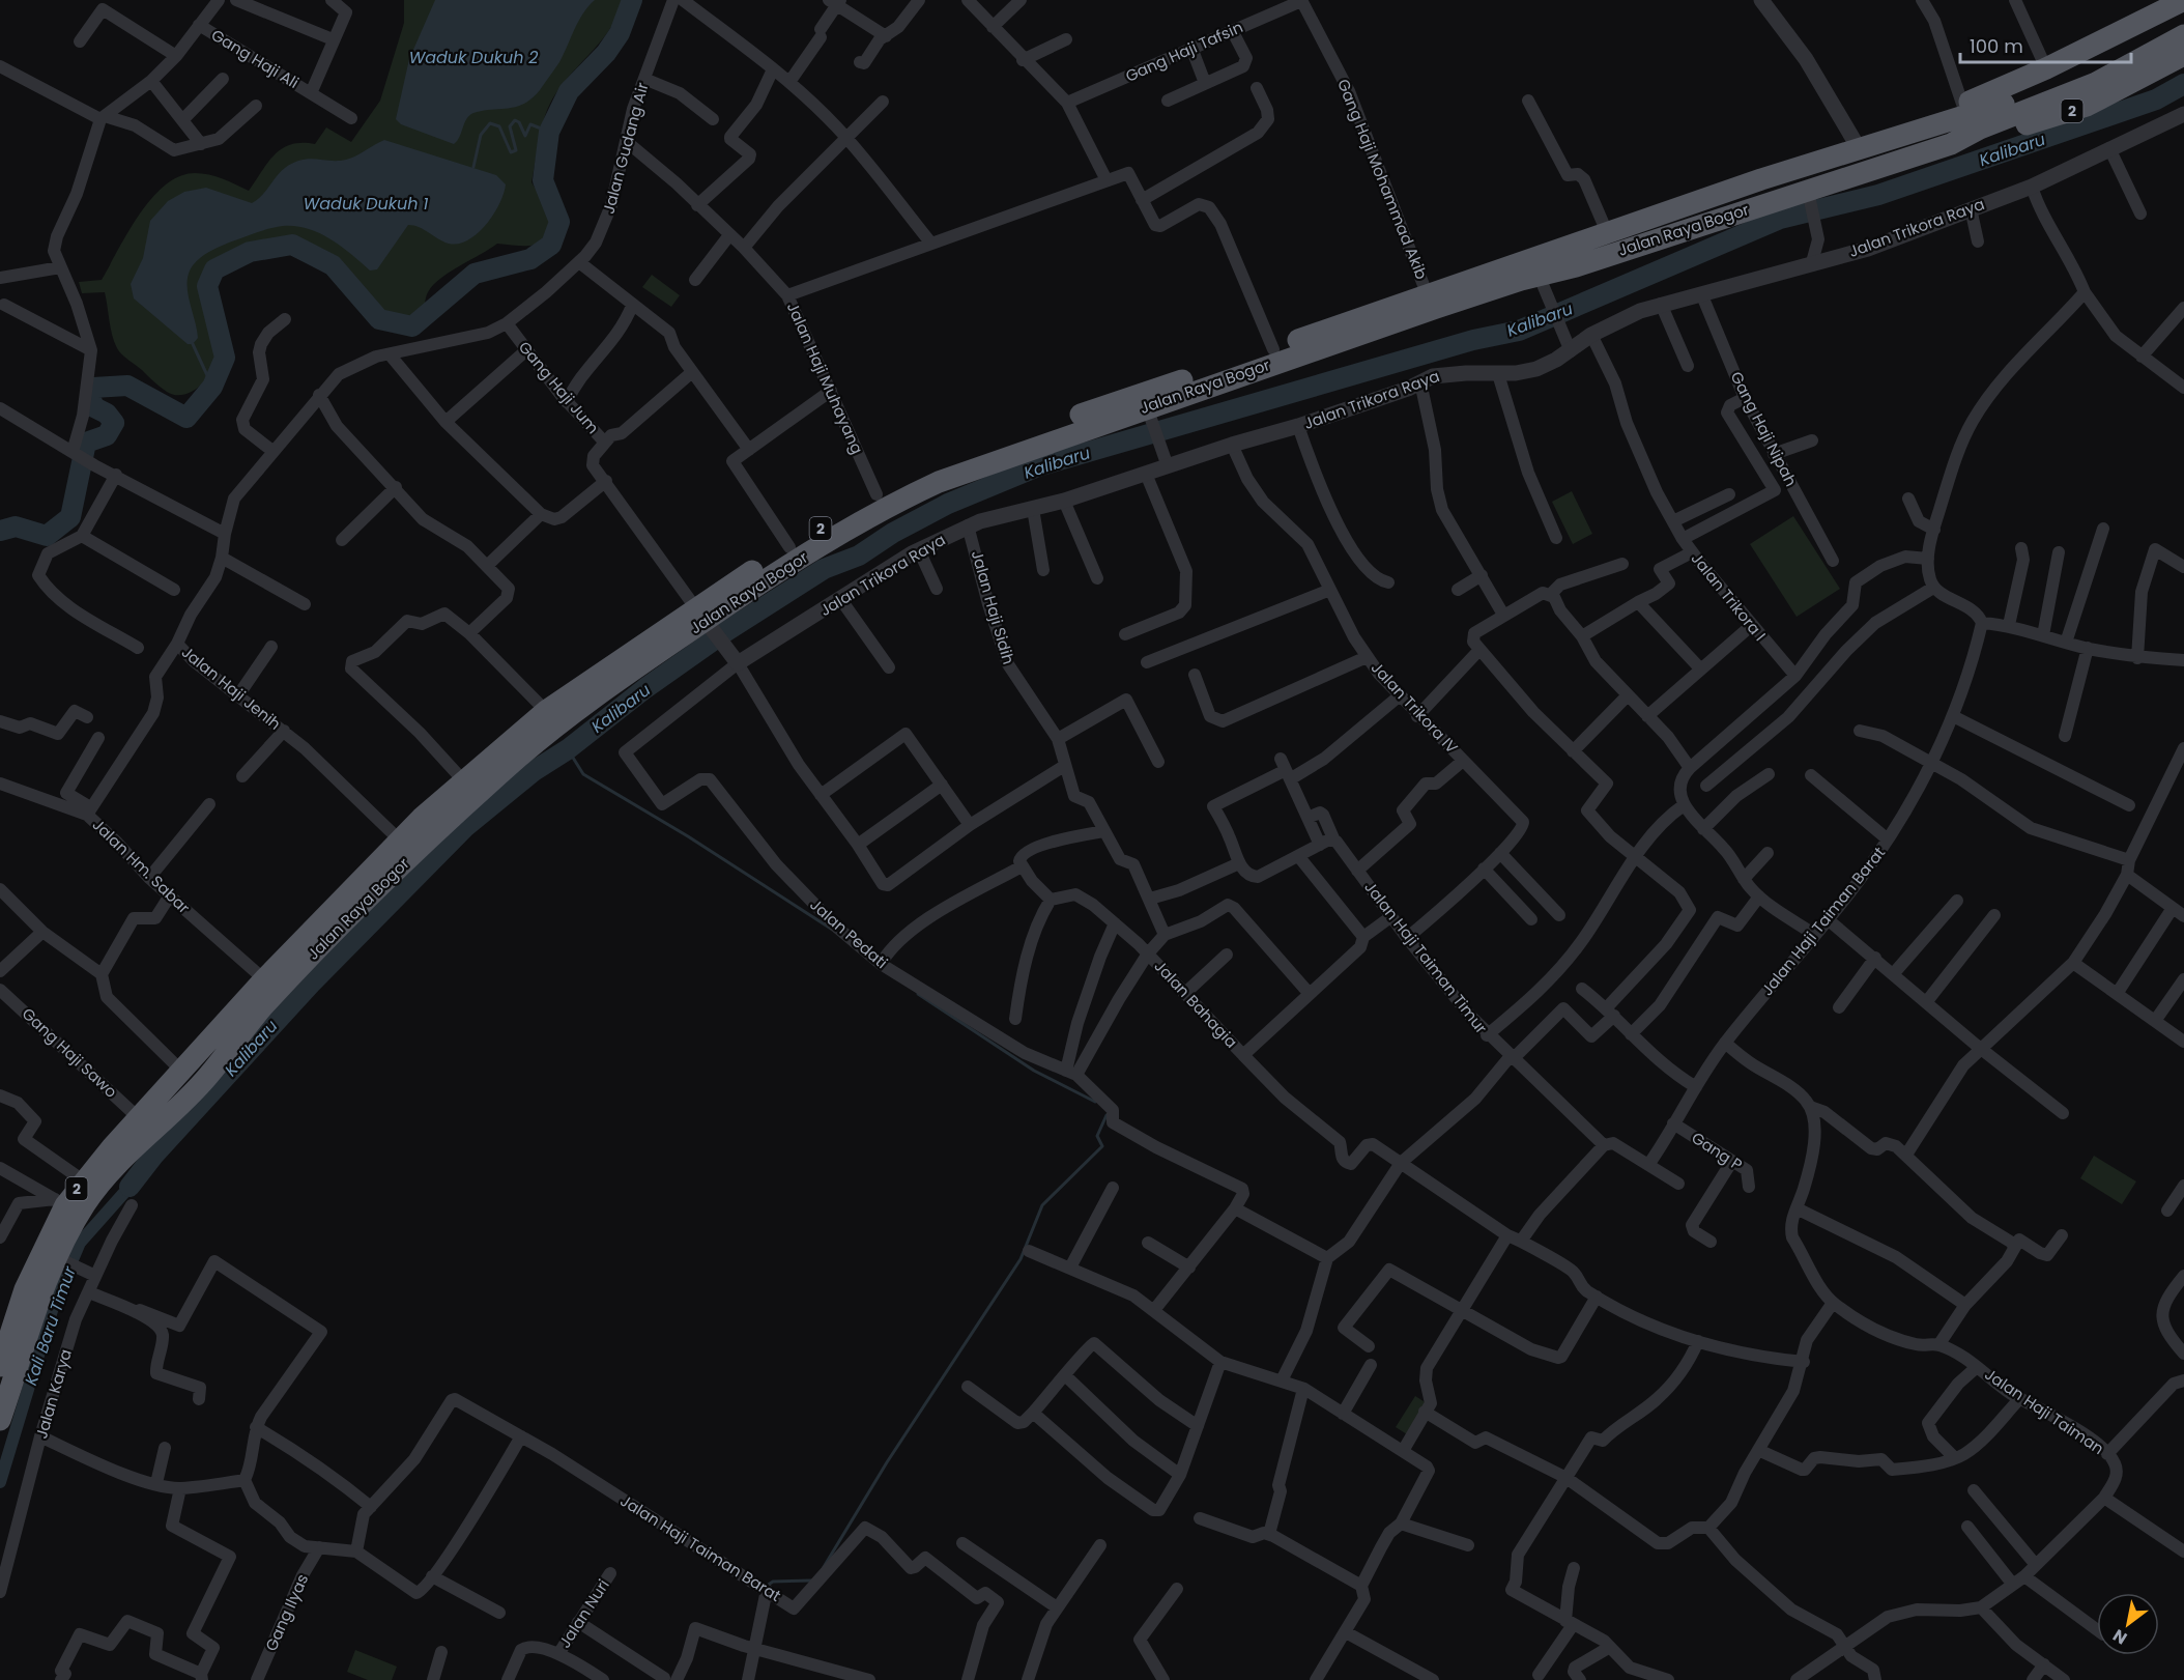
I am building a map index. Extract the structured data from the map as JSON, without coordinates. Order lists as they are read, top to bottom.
{
  "streets": {
    "highway": ["2", "Jalan Raya Bogor"],
    "street": [
      "Gang Haji Tafsin",
      "Gang Haji Ali",
      "Jalan Gudang Air",
      "Gang Haji Mohammad Akib",
      "Jalan Trikora Raya",
      "Jalan Haji Muhayang",
      "Gang Haji Jum",
      "Gang Haji Nipah",
      "Jalan Trikora I",
      "Jalan Haji Sidih",
      "Jalan Haji Jenih",
      "Jalan Trikora IV",
      "Jalan Hm. Sabar",
      "Jalan Haji Taiman Barat",
      "Jalan Pedati",
      "Jalan Haji Taiman Timur",
      "Jalan Bahagia",
      "Gang Haji Sawo",
      "Gang P",
      "Jalan Karya",
      "Jalan Haji Taiman",
      "Gang Ilyas",
      "Jalan Nuri"
    ]
  },
  "crossings": [
    ["Gang Haji Tafsin", "Gang Haji Mohammad Akib"],
    ["Jalan Gudang Air", "Jalan Haji Muhayang"],
    ["Jalan Gudang Air", "Gang Haji Jum"],
    ["Jalan Gudang Air", "Jalan Haji Jenih"],
    ["Gang Haji Mohammad Akib", "Jalan Raya Bogor"],
    ["Jalan Trikora Raya", "Gang Haji Nipah"],
    ["Jalan Trikora Raya", "Jalan Trikora I"],
    ["Jalan Trikora Raya", "Jalan Haji Sidih"],
    ["Jalan Trikora Raya", "Jalan Trikora IV"],
    ["Jalan Trikora Raya", "Jalan Pedati"],
    ["Jalan Raya Bogor", "Jalan Haji Muhayang"],
    ["Jalan Raya Bogor", "Jalan Haji Jenih"],
    ["Jalan Raya Bogor", "Jalan Hm. Sabar"],
    ["Jalan Raya Bogor", "Gang Haji Sawo"],
    ["Jalan Trikora IV", "Jalan Haji Taiman Timur"],
    ["Jalan Haji Taiman Barat", "Gang P"]
  ],
  "water": [
    "Waduk Dukuh 2",
    "Kalibaru",
    "Waduk Dukuh 1",
    "Kali Baru Timur"
  ],
  "scale_bar": "100 m",
  "north": "bottom left"
}
